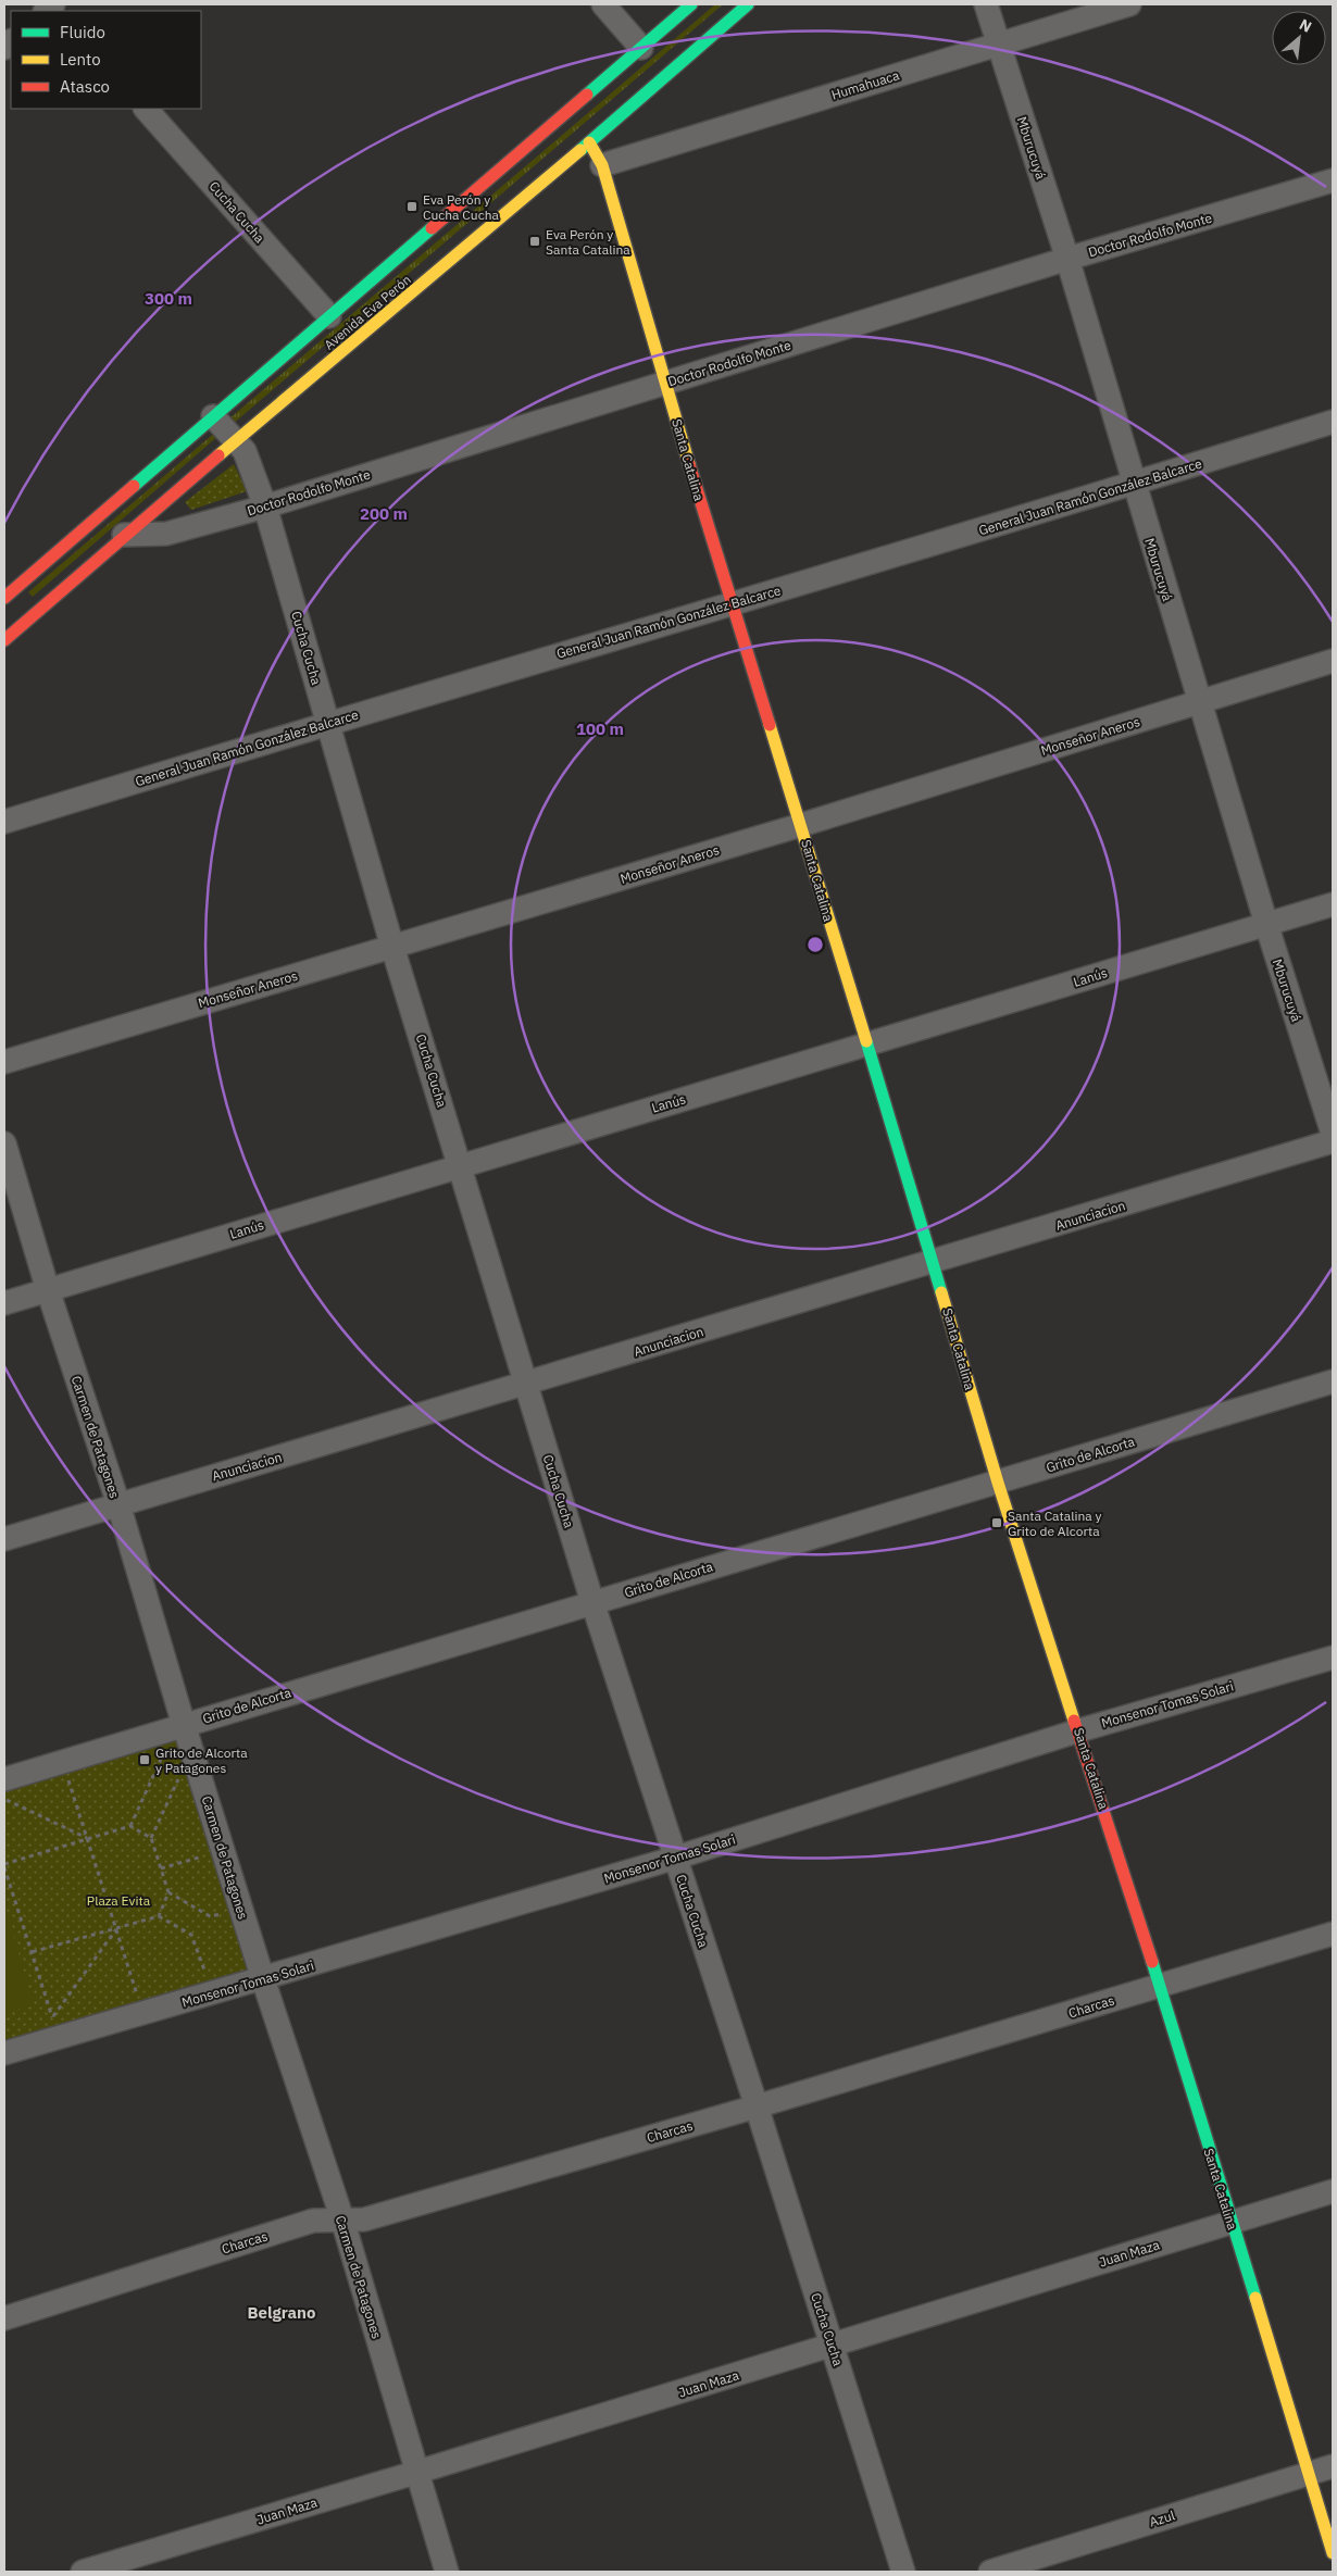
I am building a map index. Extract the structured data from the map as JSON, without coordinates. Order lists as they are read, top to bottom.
{
  "streets": {
    "street": [
      "Humahuaca",
      "Mburucuyá",
      "Cucha Cucha",
      "Doctor Rodolfo Monte",
      "Avenida Eva Perón",
      "Santa Catalina",
      "General Juan Ramón González Balcarce",
      "Monseñor Aneros",
      "Lanús",
      "Anunciacion",
      "Carmen de Patagones",
      "Grito de Alcorta",
      "Monsenor Tomas Solari",
      "Charcas",
      "Juan Maza",
      "Azul"
    ]
  },
  "crossings": [
    ["Humahuaca", "Mburucuyá"],
    ["Humahuaca", "Santa Catalina"],
    ["Mburucuyá", "Doctor Rodolfo Monte"],
    ["Mburucuyá", "General Juan Ramón González Balcarce"],
    ["Mburucuyá", "Monseñor Aneros"],
    ["Mburucuyá", "Lanús"],
    ["Cucha Cucha", "Doctor Rodolfo Monte"],
    ["Cucha Cucha", "Avenida Eva Perón"],
    ["Cucha Cucha", "General Juan Ramón González Balcarce"],
    ["Cucha Cucha", "Monseñor Aneros"],
    ["Cucha Cucha", "Lanús"],
    ["Cucha Cucha", "Anunciacion"],
    ["Cucha Cucha", "Grito de Alcorta"],
    ["Cucha Cucha", "Monsenor Tomas Solari"],
    ["Cucha Cucha", "Charcas"],
    ["Cucha Cucha", "Juan Maza"],
    ["Doctor Rodolfo Monte", "Avenida Eva Perón"],
    ["Doctor Rodolfo Monte", "Santa Catalina"],
    ["Avenida Eva Perón", "Santa Catalina"],
    ["Santa Catalina", "General Juan Ramón González Balcarce"],
    ["Santa Catalina", "Monseñor Aneros"],
    ["Santa Catalina", "Lanús"],
    ["Santa Catalina", "Anunciacion"],
    ["Santa Catalina", "Grito de Alcorta"],
    ["Santa Catalina", "Monsenor Tomas Solari"],
    ["Santa Catalina", "Charcas"],
    ["Santa Catalina", "Juan Maza"],
    ["Santa Catalina", "Azul"],
    ["Lanús", "Carmen de Patagones"],
    ["Anunciacion", "Carmen de Patagones"],
    ["Carmen de Patagones", "Grito de Alcorta"],
    ["Carmen de Patagones", "Monsenor Tomas Solari"],
    ["Carmen de Patagones", "Charcas"],
    ["Carmen de Patagones", "Juan Maza"]
  ],
  "districts": ["Belgrano"],
  "parks": ["Plaza Evita"],
  "places": {
    "transit": [
      "Eva Perón y Cucha Cucha",
      "Eva Perón y Santa Catalina",
      "Santa Catalina y Grito de Alcorta",
      "Grito de Alcorta y Patagones"
    ]
  },
  "legend": ["Fluido", "Lento", "Atasco"],
  "north": "top right",
  "rings": ["300 m", "200 m", "100 m"]
}
